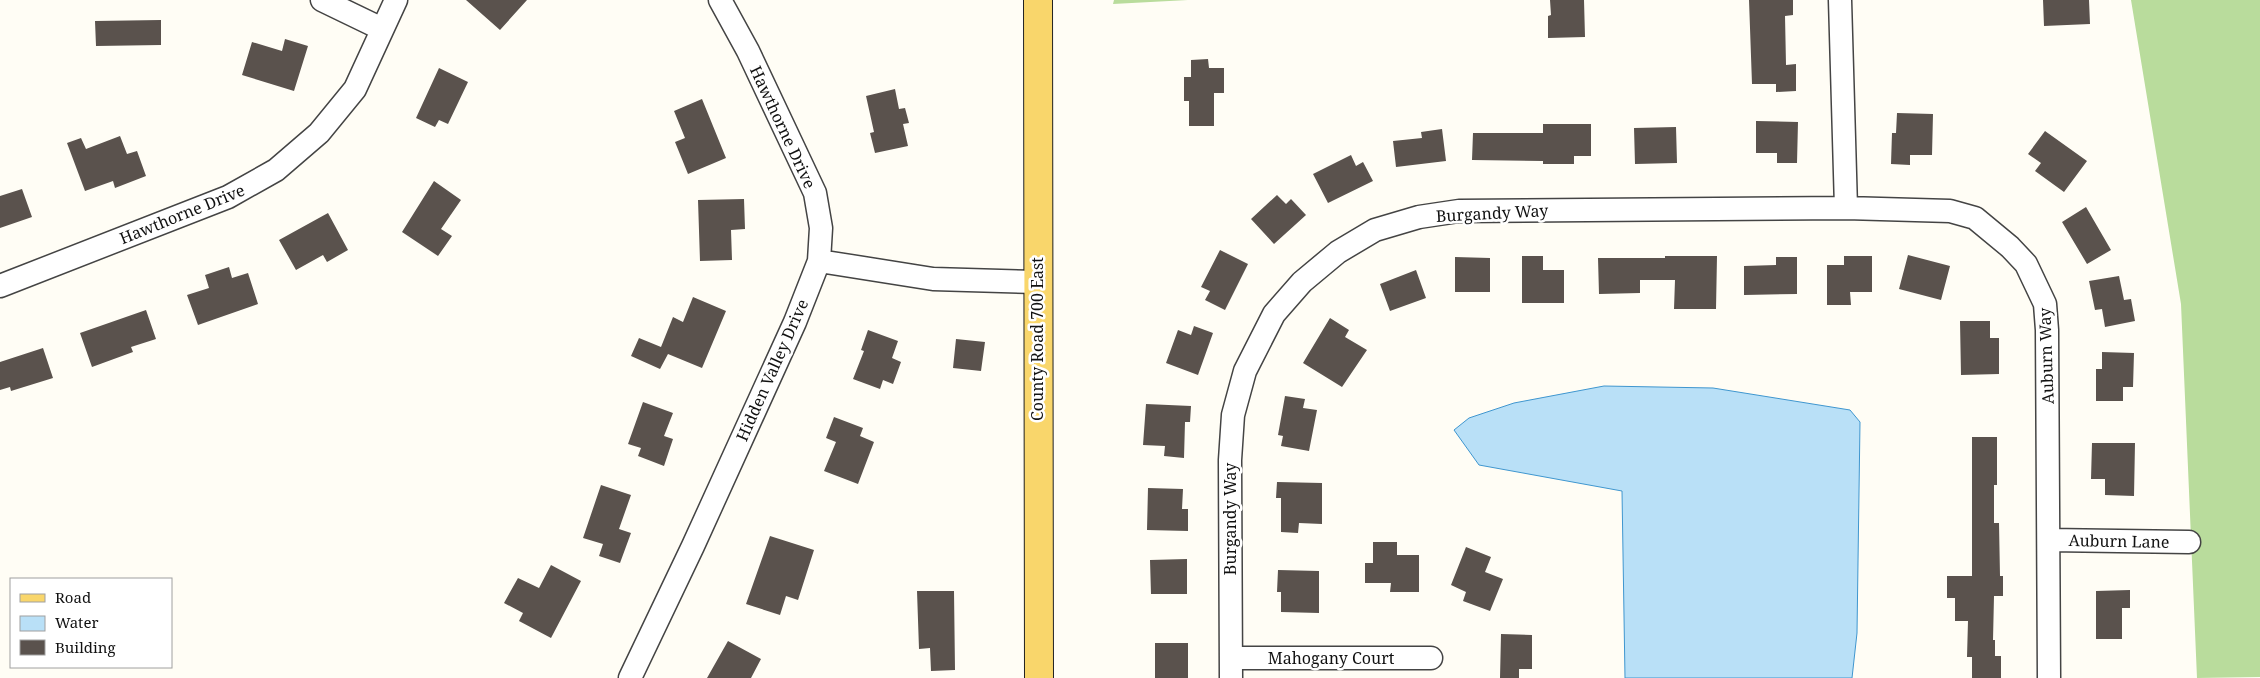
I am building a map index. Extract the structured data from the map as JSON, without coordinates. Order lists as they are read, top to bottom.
{
  "streets": {
    "main road": ["County Road 700 East"],
    "street": [
      "Hawthorne Drive",
      "Burgandy Way",
      "Auburn Way",
      "Hidden Valley Drive",
      "Auburn Lane",
      "Mahogany Court"
    ]
  },
  "crossings": [
    ["Hawthorne Drive", "Hidden Valley Drive"],
    ["Burgandy Way", "Auburn Way"],
    ["Burgandy Way", "Mahogany Court"],
    ["Auburn Way", "Auburn Lane"]
  ],
  "legend": ["Road", "Water", "Building"]
}
